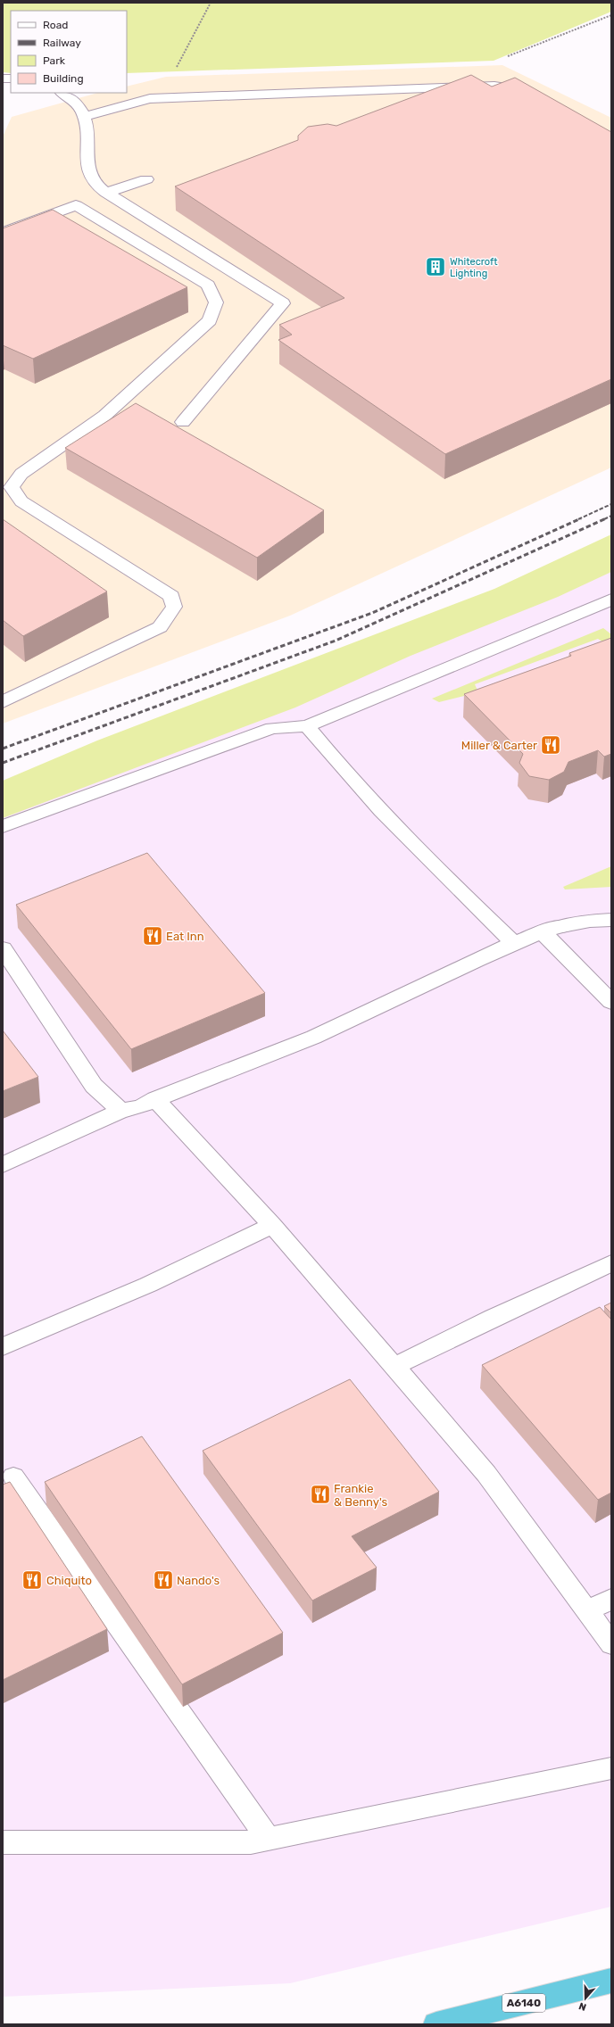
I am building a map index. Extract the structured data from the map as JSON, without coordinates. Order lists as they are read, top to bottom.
{
  "streets": {
    "highway": ["A6140"]
  },
  "places": {
    "building": ["Whitecroft Lighting"],
    "restaurant": [
      "Miller & Carter",
      "Eat Inn",
      "Frankie & Benny's",
      "Chiquito",
      "Nando's"
    ]
  },
  "legend": [
    "Road",
    "Railway",
    "Park",
    "Building"
  ],
  "north": "bottom"
}
